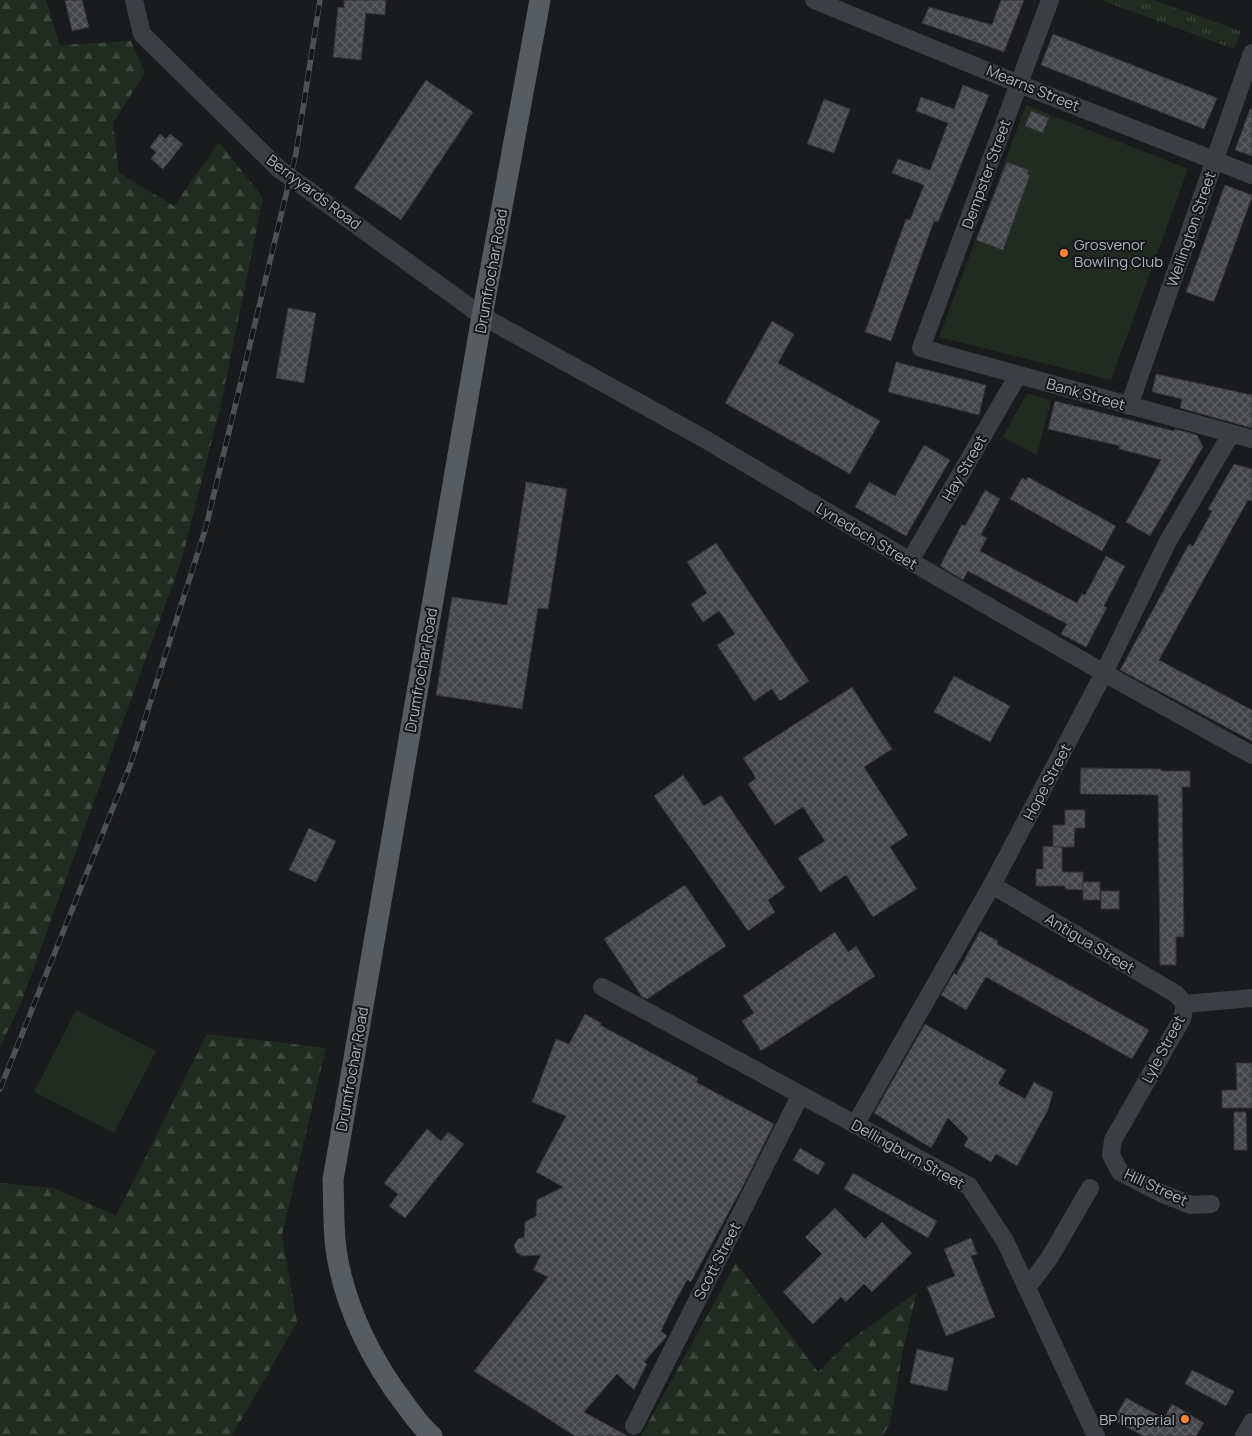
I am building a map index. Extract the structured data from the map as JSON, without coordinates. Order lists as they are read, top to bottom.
{
  "streets": {
    "main road": ["Drumfrochar Road"],
    "street": [
      "Mearns Street",
      "Dempster Street",
      "Berryyards Road",
      "Wellington Street",
      "Bank Street",
      "Hay Street",
      "Lynedoch Street",
      "Hope Street",
      "Antigua Street",
      "Lyle Street",
      "Dellingburn Street",
      "Hill Street",
      "Scott Street"
    ]
  },
  "crossings": [
    ["Mearns Street", "Dempster Street"],
    ["Mearns Street", "Wellington Street"],
    ["Dempster Street", "Bank Street"],
    ["Berryyards Road", "Drumfrochar Road"],
    ["Berryyards Road", "Lynedoch Street"],
    ["Wellington Street", "Bank Street"],
    ["Drumfrochar Road", "Lynedoch Street"],
    ["Bank Street", "Hay Street"],
    ["Bank Street", "Hope Street"],
    ["Hay Street", "Lynedoch Street"],
    ["Lynedoch Street", "Hope Street"],
    ["Hope Street", "Antigua Street"],
    ["Hope Street", "Dellingburn Street"],
    ["Antigua Street", "Lyle Street"],
    ["Lyle Street", "Hill Street"],
    ["Dellingburn Street", "Scott Street"]
  ],
  "places": ["Grosvenor Bowling Club", "BP Imperial"]
}
